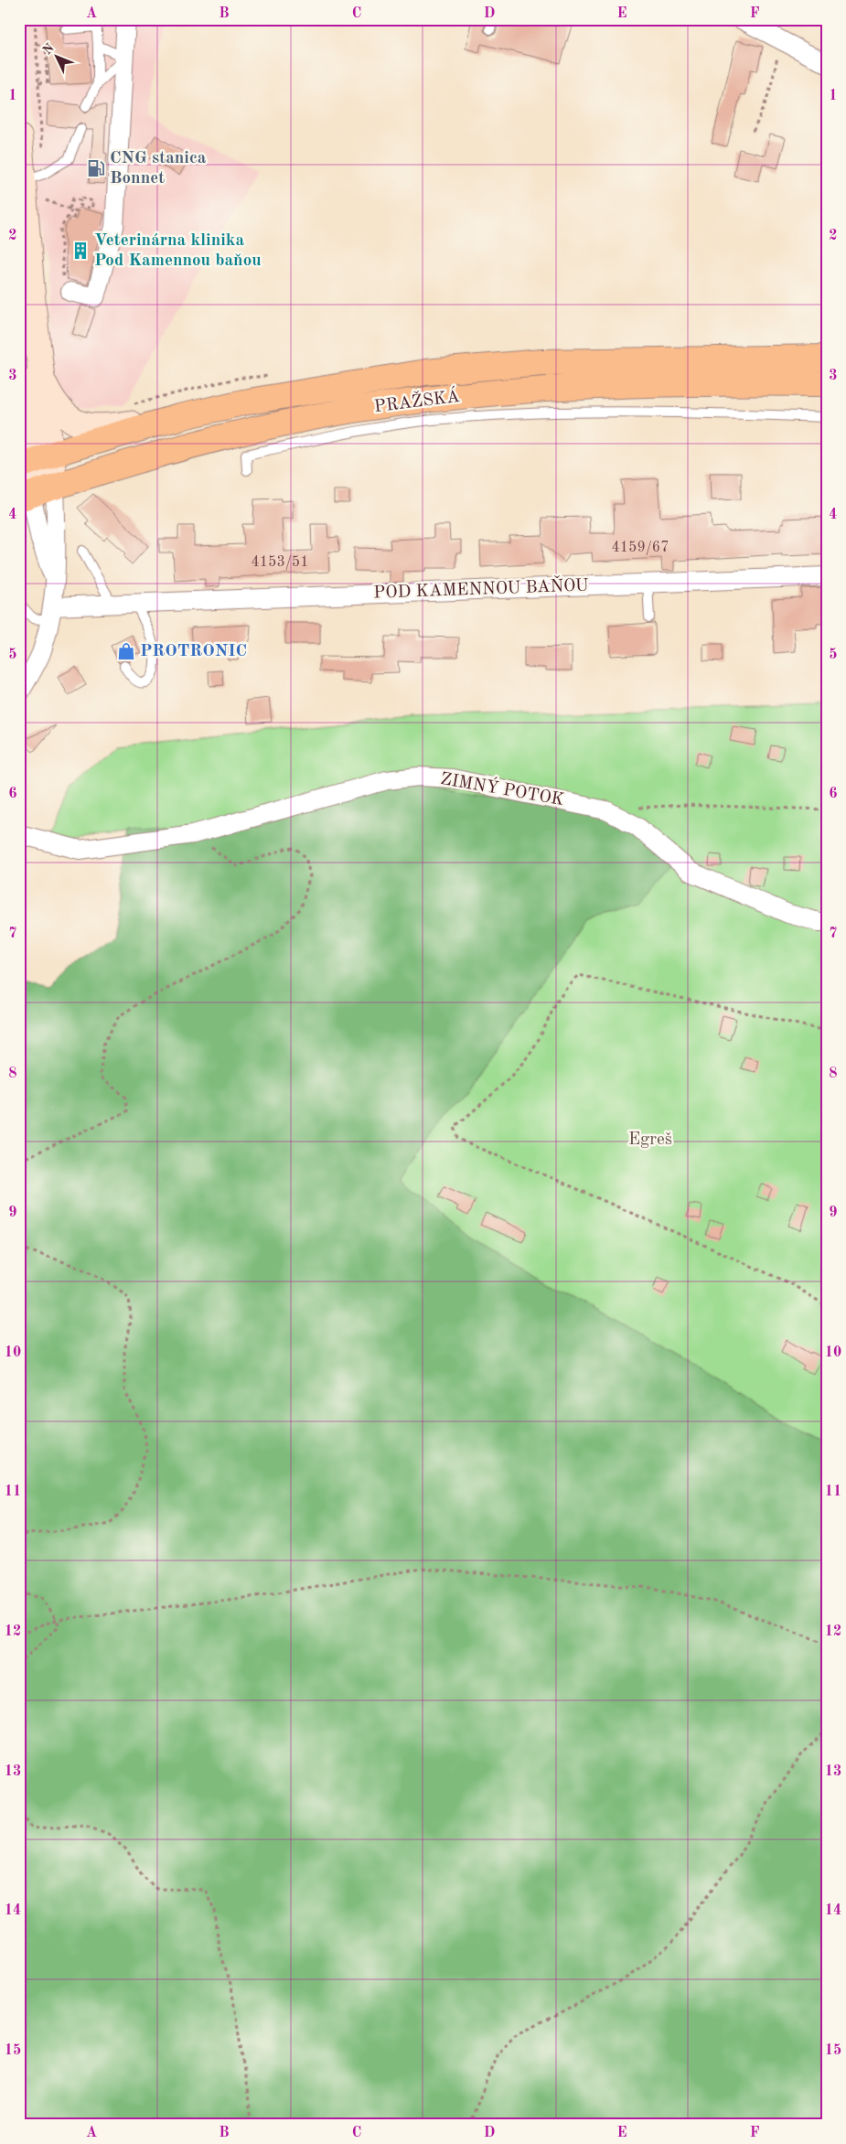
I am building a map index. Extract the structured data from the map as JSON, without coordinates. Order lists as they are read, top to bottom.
{
  "streets": {
    "main road": ["PRAŽSKÁ"],
    "street": ["POD KAMENNOU BAŇOU", "ZIMNÝ POTOK"]
  },
  "parks": ["Egreš"],
  "places": {
    "fuel station": ["CNG stanica Bonnet"],
    "building": ["Veterinárna klinika Pod Kamennou baňou"],
    "shop": ["PROTRONIC"]
  },
  "house_numbers": ["4159/67", "4153/51"],
  "north": "top left",
  "grid": {
    "columns": [
      "A",
      "B",
      "C",
      "D",
      "E",
      "F"
    ],
    "rows": [
      "1",
      "2",
      "3",
      "4",
      "5",
      "6",
      "7",
      "8",
      "9",
      "10",
      "11",
      "12",
      "13",
      "14",
      "15"
    ]
  }
}
